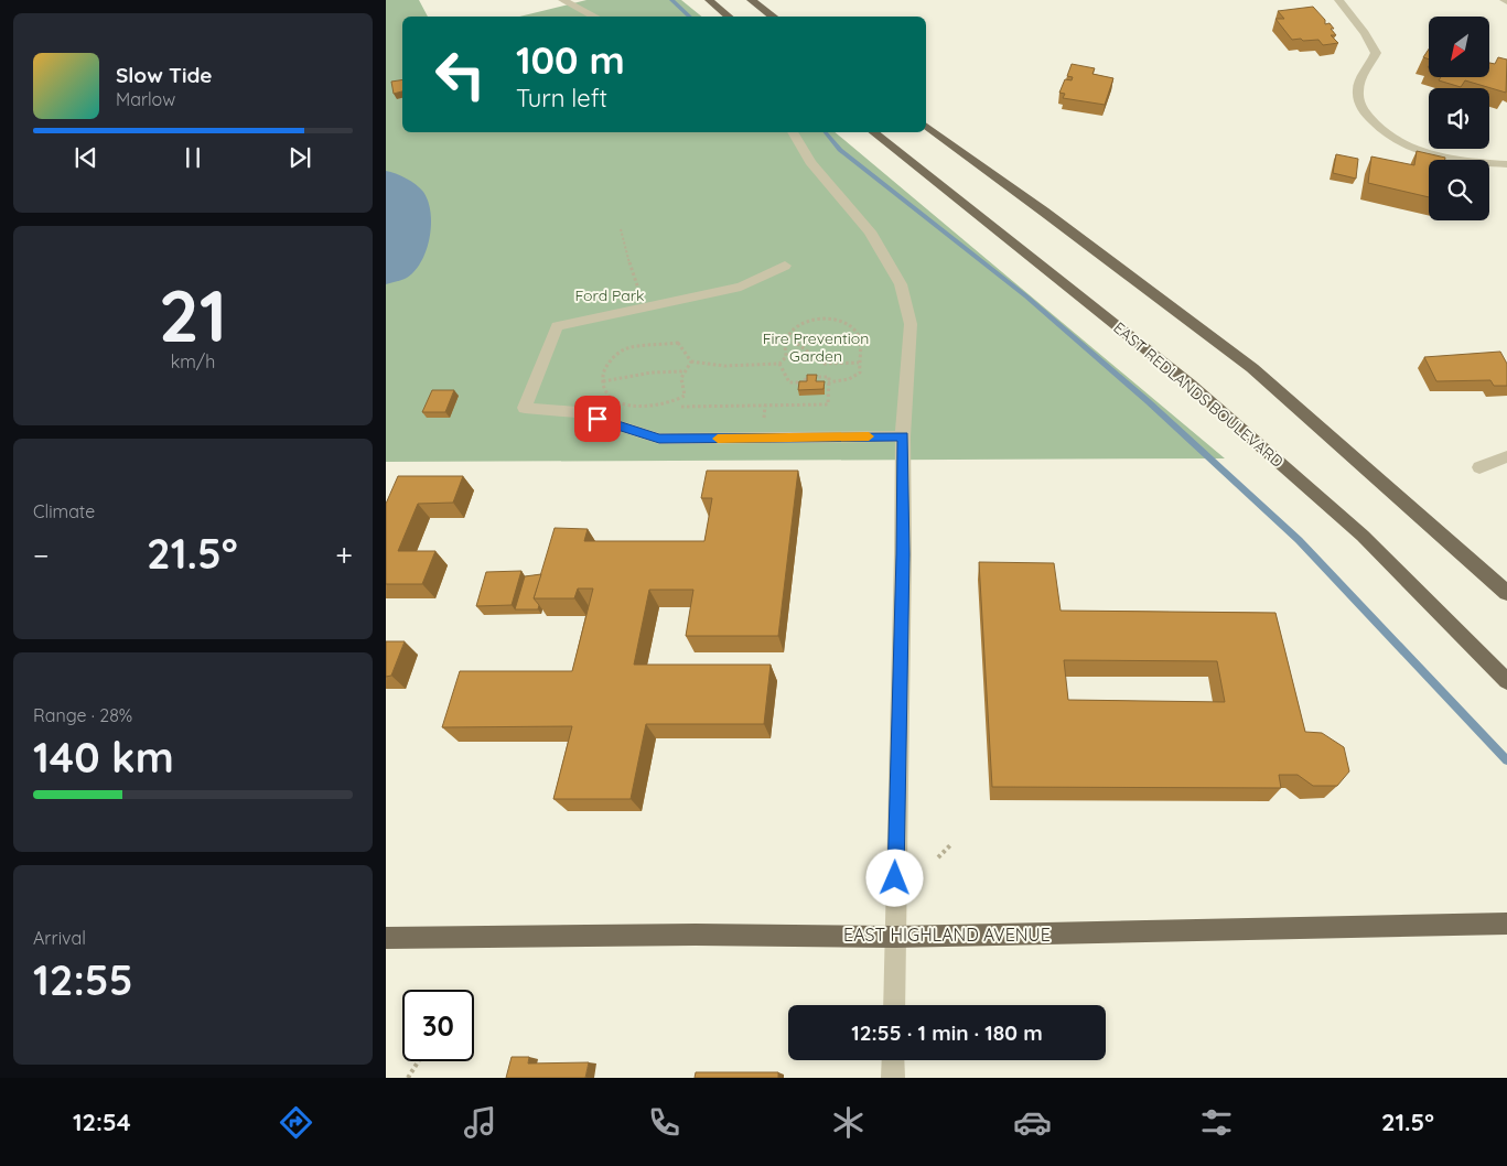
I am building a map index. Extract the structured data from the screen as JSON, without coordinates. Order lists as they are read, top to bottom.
{
  "streets": {
    "main road": ["EAST REDLANDS BOULEVARD", "EAST HIGHLAND AVENUE"]
  },
  "parks": ["Ford Park", "Fire Prevention Garden"],
  "north": "bottom left",
  "page": {
    "turn": ["100 m", "Turn left"],
    "song": ["Slow Tide", "Marlow"],
    "tile": [
      ["21", "km/h"],
      "Climate",
      ["Range · 28%", "140 km"],
      ["Arrival", "12:55"]
    ],
    "heat": ["−", "21.5°", "+"],
    "limit": "30",
    "trip": "12:55 · 1 min · 180 m",
    "tabs": ["12:54", "21.5°"]
  }
}
